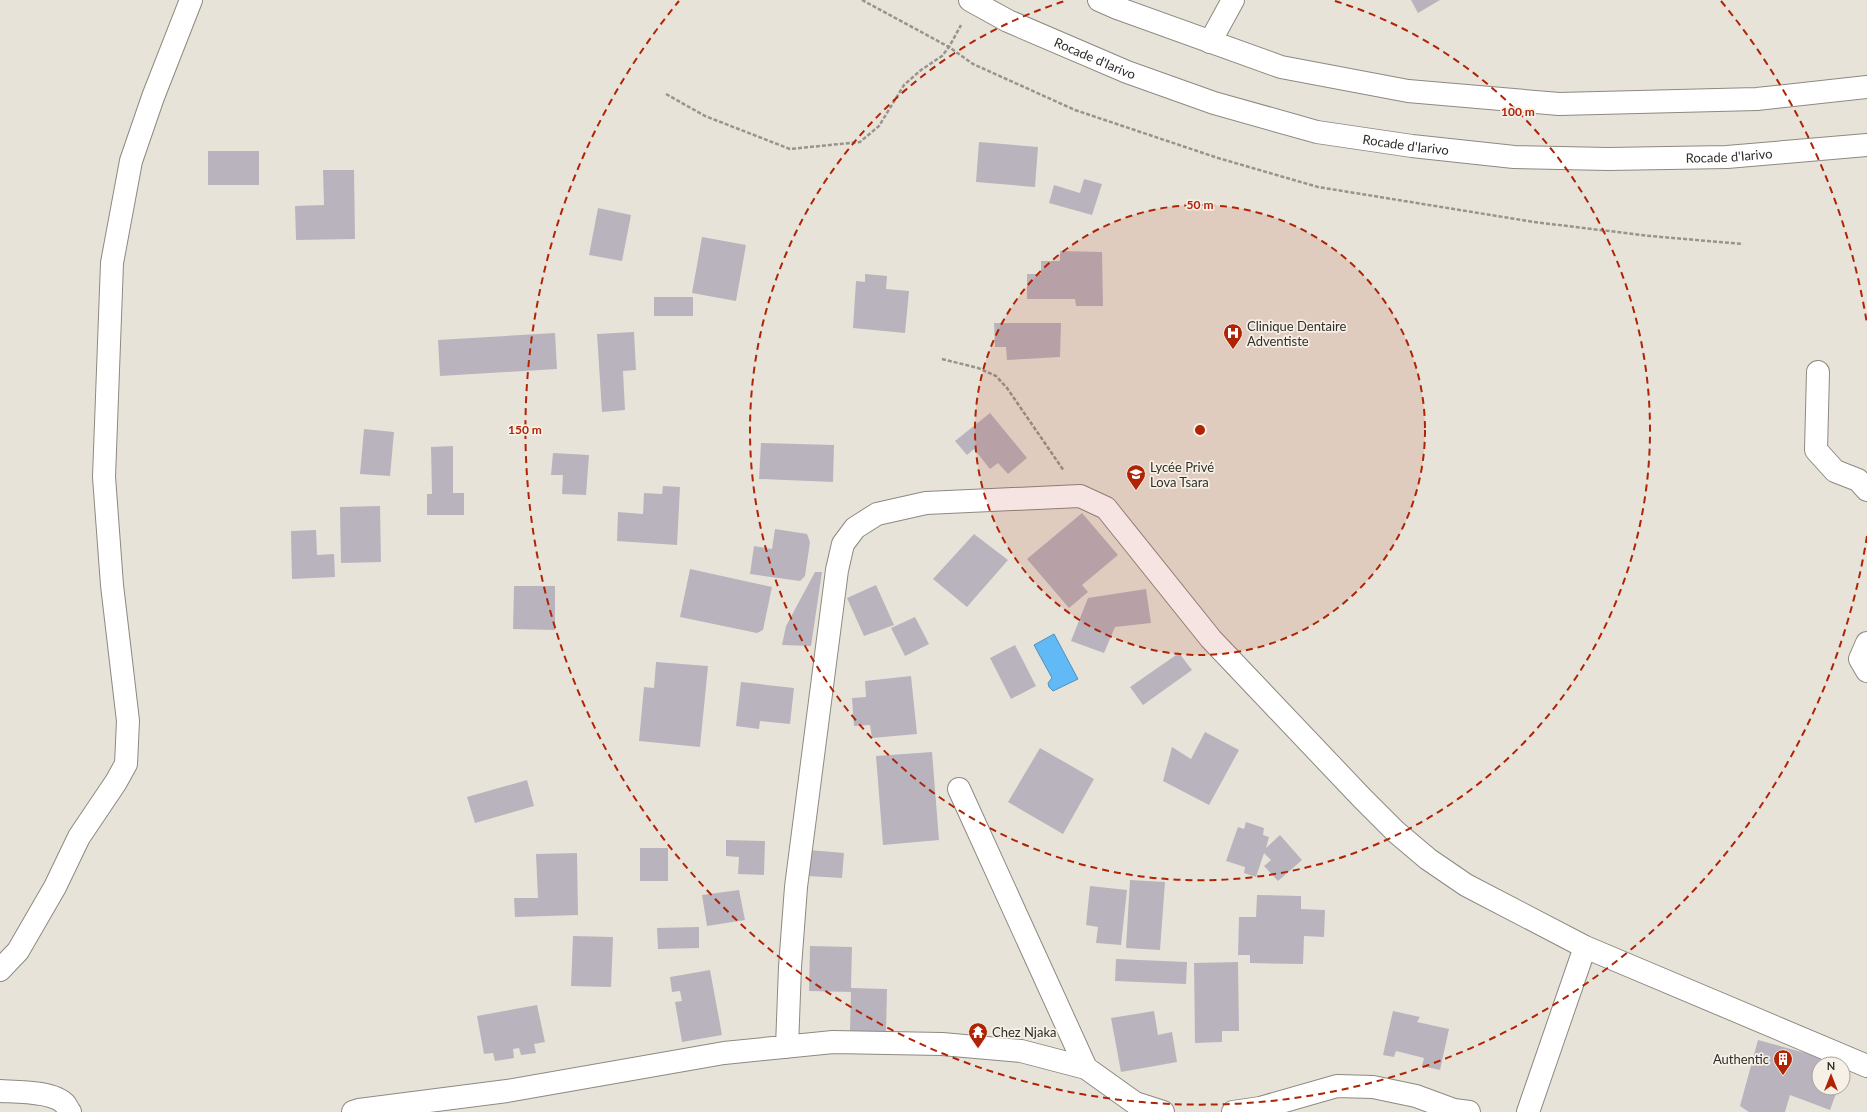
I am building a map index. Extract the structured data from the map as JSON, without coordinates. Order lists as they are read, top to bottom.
{
  "streets": {
    "street": ["Rocade d'Iarivo"]
  },
  "places": {
    "hospital": ["Clinique Dentaire Adventiste"],
    "school or university": ["Lycée Privé Lova Tsara"],
    "temple": ["Chez Njaka"],
    "building": ["Authentic"]
  },
  "north": "top",
  "rings": ["100 m", "50 m", "150 m"]
}
